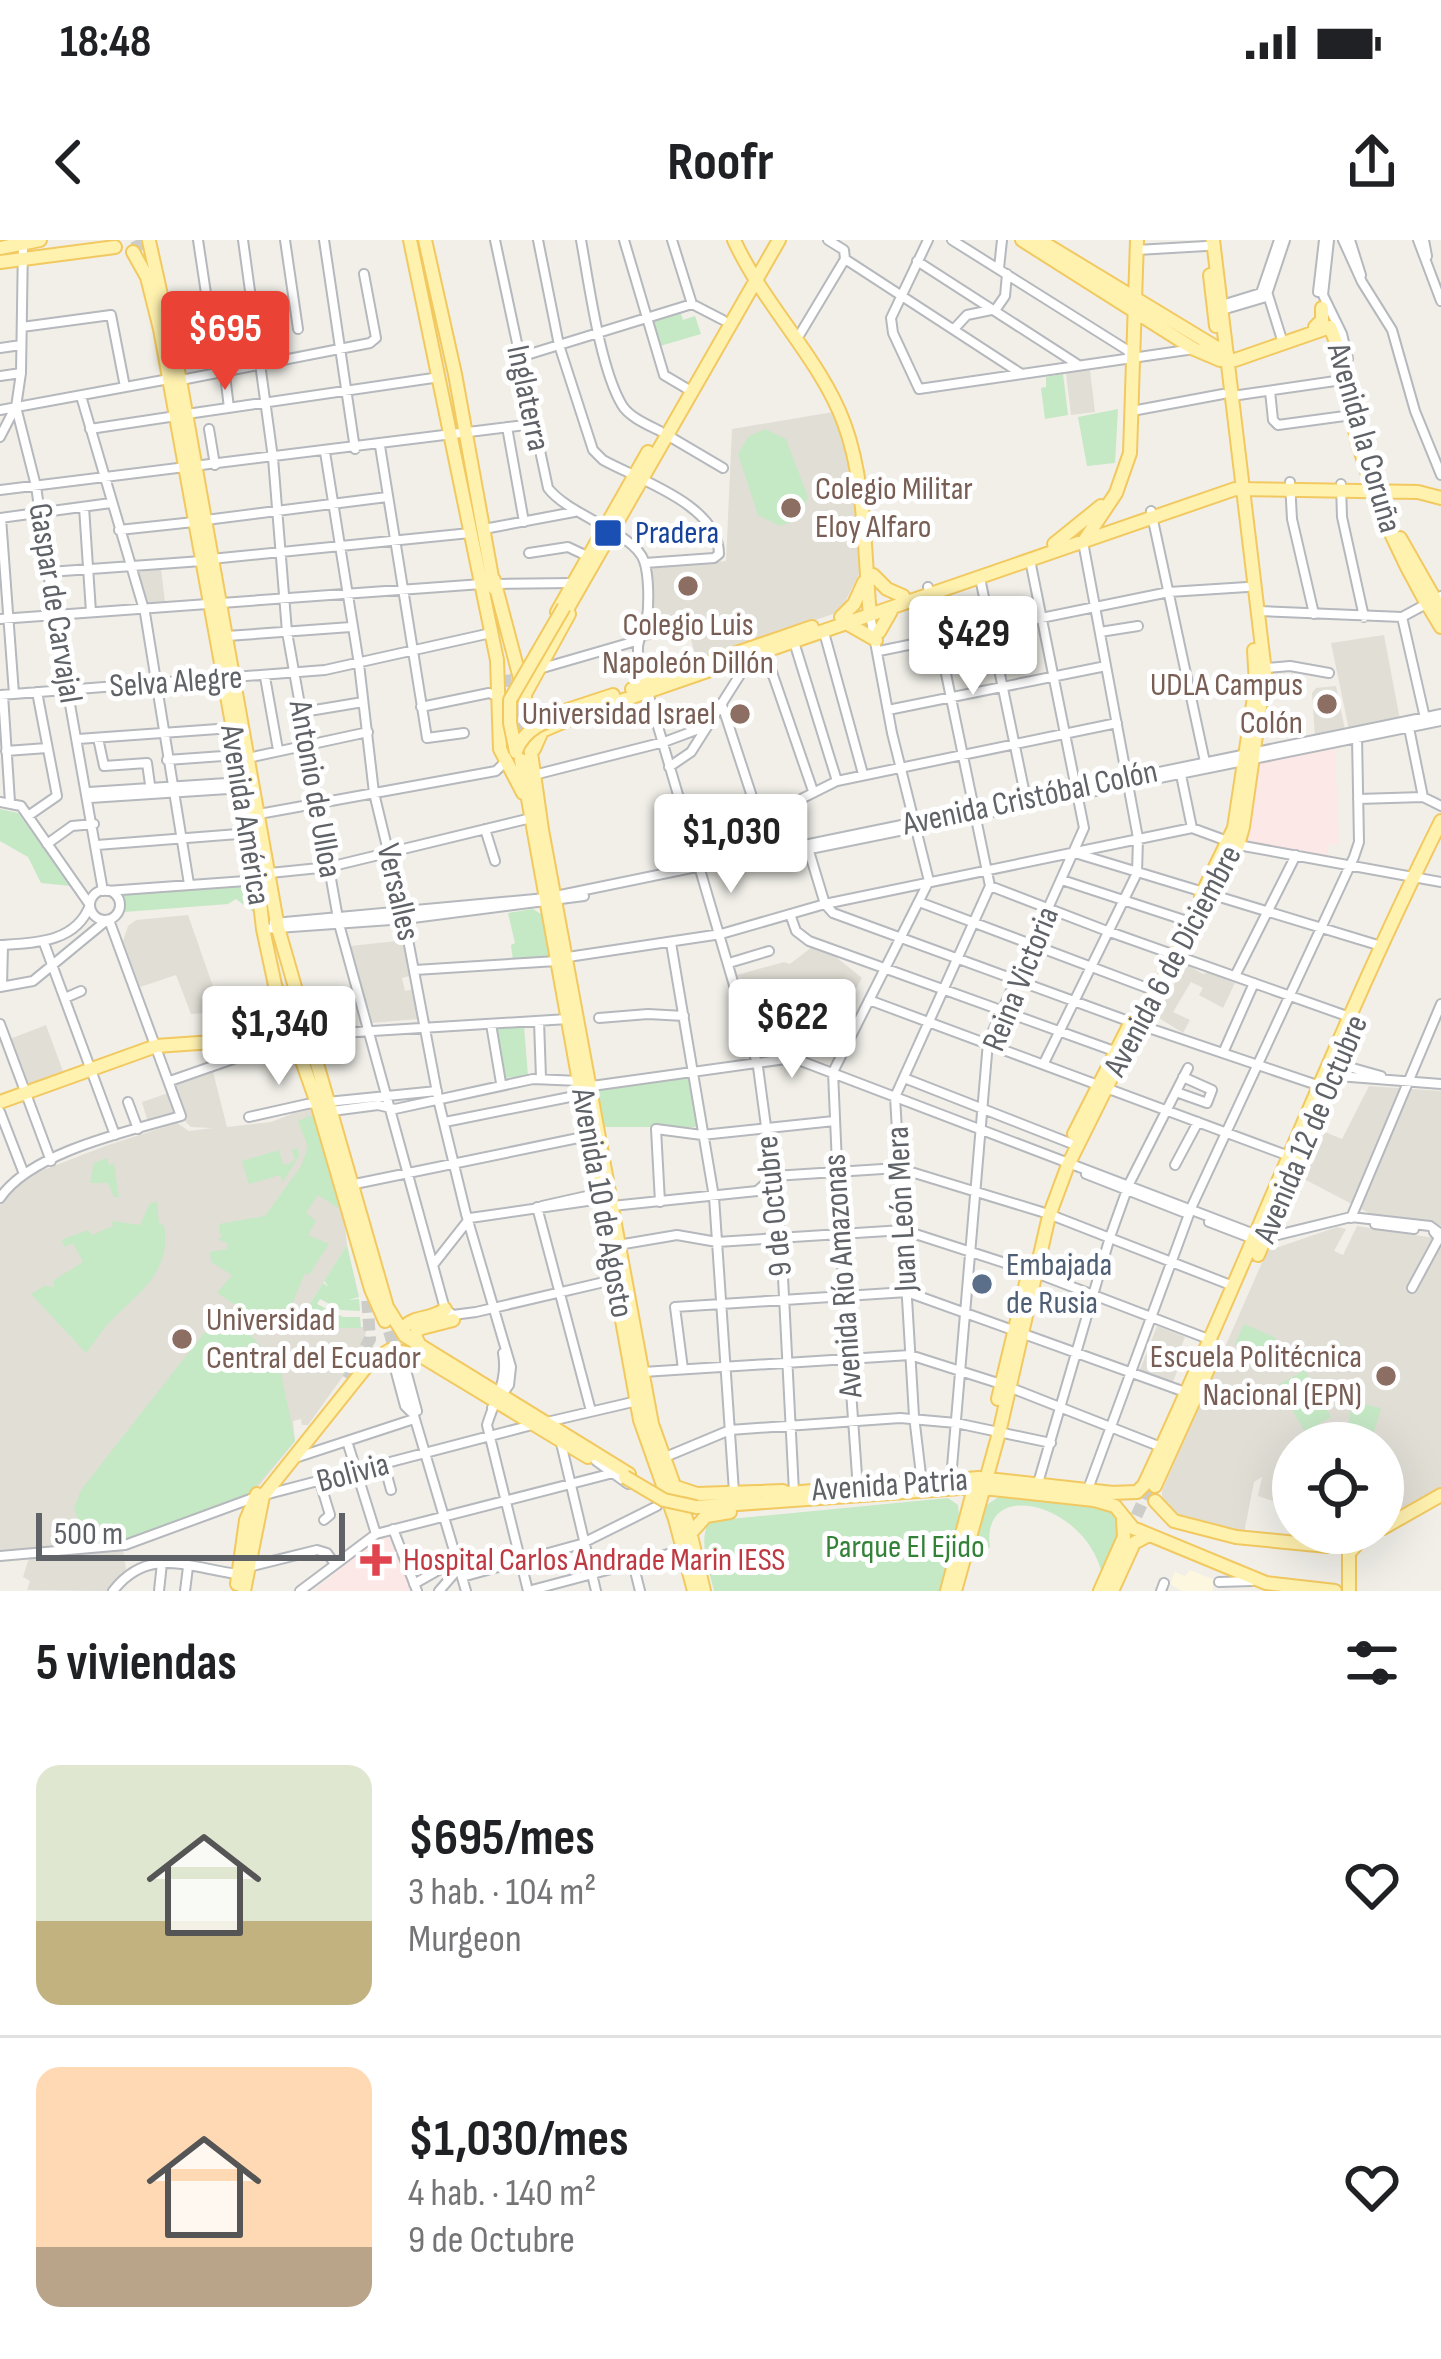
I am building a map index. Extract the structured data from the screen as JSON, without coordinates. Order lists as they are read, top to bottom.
{
  "streets": {
    "main road": [
      "Avenida la Coruña",
      "Avenida América",
      "Avenida 6 de Diciembre",
      "Avenida 12 de Octubre",
      "Avenida 10 de Agosto",
      "Avenida Patria"
    ],
    "street": [
      "Inglaterra",
      "Gaspar de Carvajal",
      "Selva Alegre",
      "Antonio de Ulloa",
      "Avenida Cristóbal Colón",
      "Versalles",
      "Reina Victoria",
      "9 de Octubre",
      "Juan León Mera",
      "Avenida Río Amazonas",
      "Bolivia"
    ]
  },
  "crossings": [
    ["Gaspar de Carvajal", "Selva Alegre"],
    ["Selva Alegre", "Antonio de Ulloa"],
    ["Selva Alegre", "Avenida América"],
    ["Selva Alegre", "Versalles"],
    ["Selva Alegre", "Avenida 10 de Agosto"],
    ["Antonio de Ulloa", "Avenida Cristóbal Colón"],
    ["Avenida Cristóbal Colón", "Avenida América"],
    ["Avenida Cristóbal Colón", "Versalles"],
    ["Avenida Cristóbal Colón", "Avenida 6 de Diciembre"],
    ["Avenida Cristóbal Colón", "Reina Victoria"],
    ["Avenida Cristóbal Colón", "Avenida 10 de Agosto"],
    ["Avenida Cristóbal Colón", "9 de Octubre"],
    ["Avenida América", "Bolivia"],
    ["Versalles", "Bolivia"],
    ["Avenida 6 de Diciembre", "Avenida Patria"],
    ["Reina Victoria", "Avenida Patria"],
    ["Avenida 12 de Octubre", "Avenida Patria"],
    ["Avenida 10 de Agosto", "Bolivia"],
    ["9 de Octubre", "Avenida Patria"],
    ["Juan León Mera", "Avenida Patria"],
    ["Avenida Río Amazonas", "Avenida Patria"]
  ],
  "parks": ["Parque El Ejido"],
  "places": {
    "other": [
      "Colegio Militar Eloy Alfaro",
      "Colegio Luis Napoleón Dillón",
      "UDLA Campus Colón",
      "Universidad Israel",
      "Embajada de Rusia",
      "Universidad Central del Ecuador",
      "Escuela Politécnica Nacional (EPN)"
    ],
    "transit": ["Pradera"],
    "health": ["Hospital Carlos Andrade Marin IESS"]
  },
  "scale_bar": "500 m",
  "page": {
    "status": "18:48",
    "header": "Roofr",
    "price": [
      "$695",
      "$429",
      "$1,030",
      "$622",
      "$1,340"
    ],
    "scale": "500 m",
    "heading": "5 viviendas",
    "list": [
      {
        "name": "$695/mes",
        "note": "3 hab. · 104 m² · Murgeon"
      },
      {
        "name": "$1,030/mes",
        "note": "4 hab. · 140 m² · 9 de Octubre"
      }
    ]
  }
}
